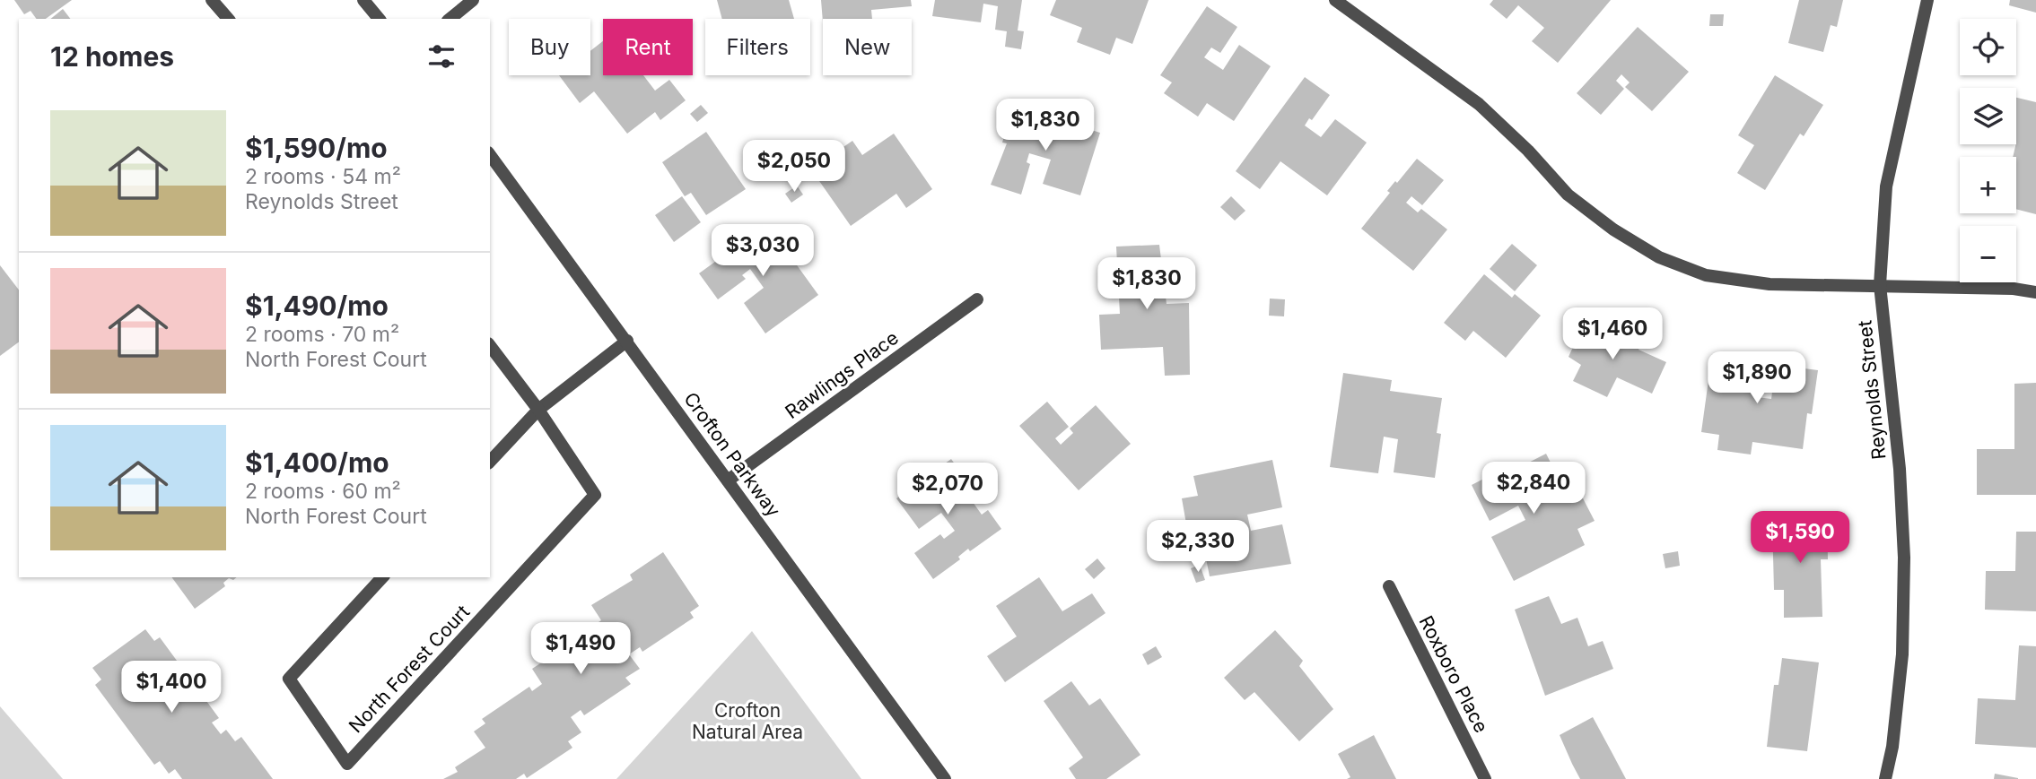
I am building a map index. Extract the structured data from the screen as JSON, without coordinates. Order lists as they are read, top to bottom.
{
  "streets": {
    "street": [
      "Rawlings Place",
      "Reynolds Street",
      "Crofton Parkway",
      "North Forest Court",
      "Roxboro Place"
    ]
  },
  "crossings": [
    ["Rawlings Place", "Crofton Parkway"]
  ],
  "parks": ["Crofton Natural Area"],
  "page": {
    "map_buttons": ["+", "−"],
    "chip": [
      "Buy",
      "Rent",
      "Filters",
      "New"
    ],
    "heading": "12 homes",
    "list": [
      {
        "name": "$1,590/mo",
        "note": "2 rooms · 54 m² · Reynolds Street"
      },
      {
        "name": "$1,490/mo",
        "note": "2 rooms · 70 m² · North Forest Court"
      },
      {
        "name": "$1,400/mo",
        "note": "2 rooms · 60 m² · North Forest Court"
      }
    ],
    "price": [
      "$1,830",
      "$2,050",
      "$3,030",
      "$1,830",
      "$1,460",
      "$1,890",
      "$2,840",
      "$2,070",
      "$1,590",
      "$2,330",
      "$1,490",
      "$1,400"
    ]
  }
}
